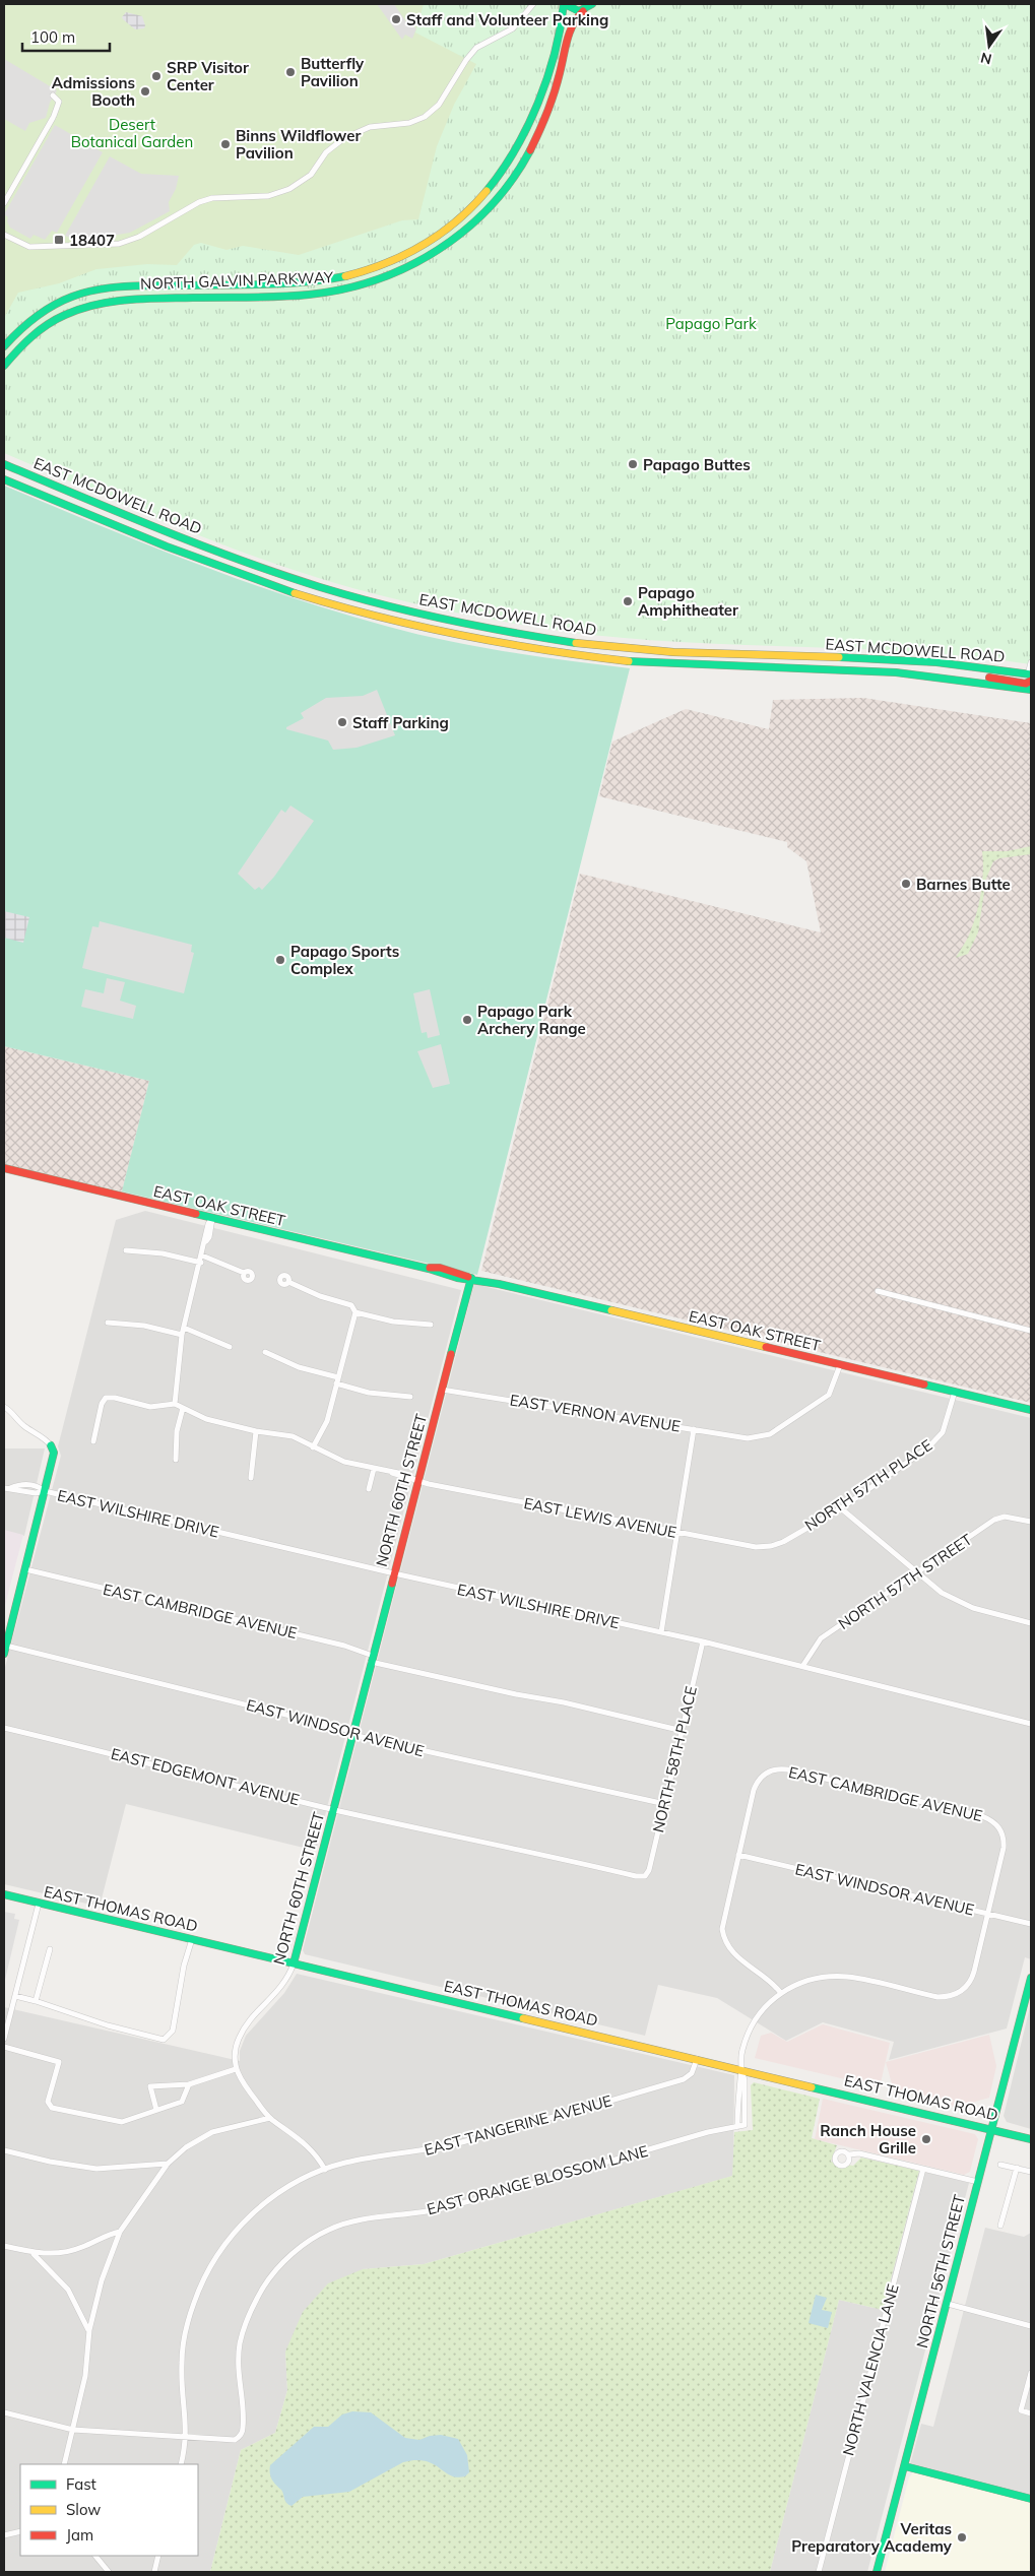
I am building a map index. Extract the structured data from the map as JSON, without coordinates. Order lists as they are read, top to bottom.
{
  "streets": {
    "main road": [
      "NORTH GALVIN PARKWAY",
      "EAST MCDOWELL ROAD",
      "EAST OAK STREET",
      "NORTH 60TH STREET",
      "EAST THOMAS ROAD",
      "NORTH 56TH STREET"
    ],
    "street": [
      "EAST VERNON AVENUE",
      "NORTH 57TH PLACE",
      "EAST WILSHIRE DRIVE",
      "EAST LEWIS AVENUE",
      "NORTH 57TH STREET",
      "EAST CAMBRIDGE AVENUE",
      "EAST WINDSOR AVENUE",
      "NORTH 58TH PLACE",
      "EAST EDGEMONT AVENUE",
      "EAST TANGERINE AVENUE",
      "EAST ORANGE BLOSSOM LANE",
      "NORTH VALENCIA LANE"
    ]
  },
  "crossings": [
    ["EAST OAK STREET", "EAST VERNON AVENUE"],
    ["EAST OAK STREET", "NORTH 57TH PLACE"],
    ["EAST OAK STREET", "NORTH 60TH STREET"],
    ["EAST VERNON AVENUE", "NORTH 60TH STREET"],
    ["NORTH 57TH PLACE", "EAST LEWIS AVENUE"],
    ["NORTH 60TH STREET", "EAST WILSHIRE DRIVE"],
    ["NORTH 60TH STREET", "EAST LEWIS AVENUE"],
    ["NORTH 60TH STREET", "EAST CAMBRIDGE AVENUE"],
    ["NORTH 60TH STREET", "EAST WINDSOR AVENUE"],
    ["NORTH 60TH STREET", "EAST EDGEMONT AVENUE"],
    ["NORTH 60TH STREET", "EAST THOMAS ROAD"],
    ["EAST WILSHIRE DRIVE", "NORTH 57TH STREET"],
    ["EAST WILSHIRE DRIVE", "NORTH 58TH PLACE"],
    ["EAST CAMBRIDGE AVENUE", "EAST WINDSOR AVENUE"],
    ["EAST CAMBRIDGE AVENUE", "NORTH 58TH PLACE"],
    ["EAST WINDSOR AVENUE", "NORTH 58TH PLACE"],
    ["NORTH 58TH PLACE", "EAST EDGEMONT AVENUE"],
    ["EAST THOMAS ROAD", "EAST TANGERINE AVENUE"],
    ["EAST THOMAS ROAD", "EAST ORANGE BLOSSOM LANE"],
    ["EAST THOMAS ROAD", "NORTH 56TH STREET"]
  ],
  "parks": ["Desert Botanical Garden", "Papago Park"],
  "places": {
    "other": [
      "Staff and Volunteer Parking",
      "Butterfly Pavilion",
      "SRP Visitor Center",
      "Admissions Booth",
      "Binns Wildflower Pavilion",
      "Papago Buttes",
      "Papago Amphitheater",
      "Staff Parking",
      "Barnes Butte",
      "Papago Sports Complex",
      "Papago Park Archery Range",
      "Ranch House Grille",
      "Veritas Preparatory Academy"
    ],
    "transit": ["18407"]
  },
  "legend": ["Fast", "Slow", "Jam"],
  "scale_bar": "100 m",
  "north": "bottom"
}
